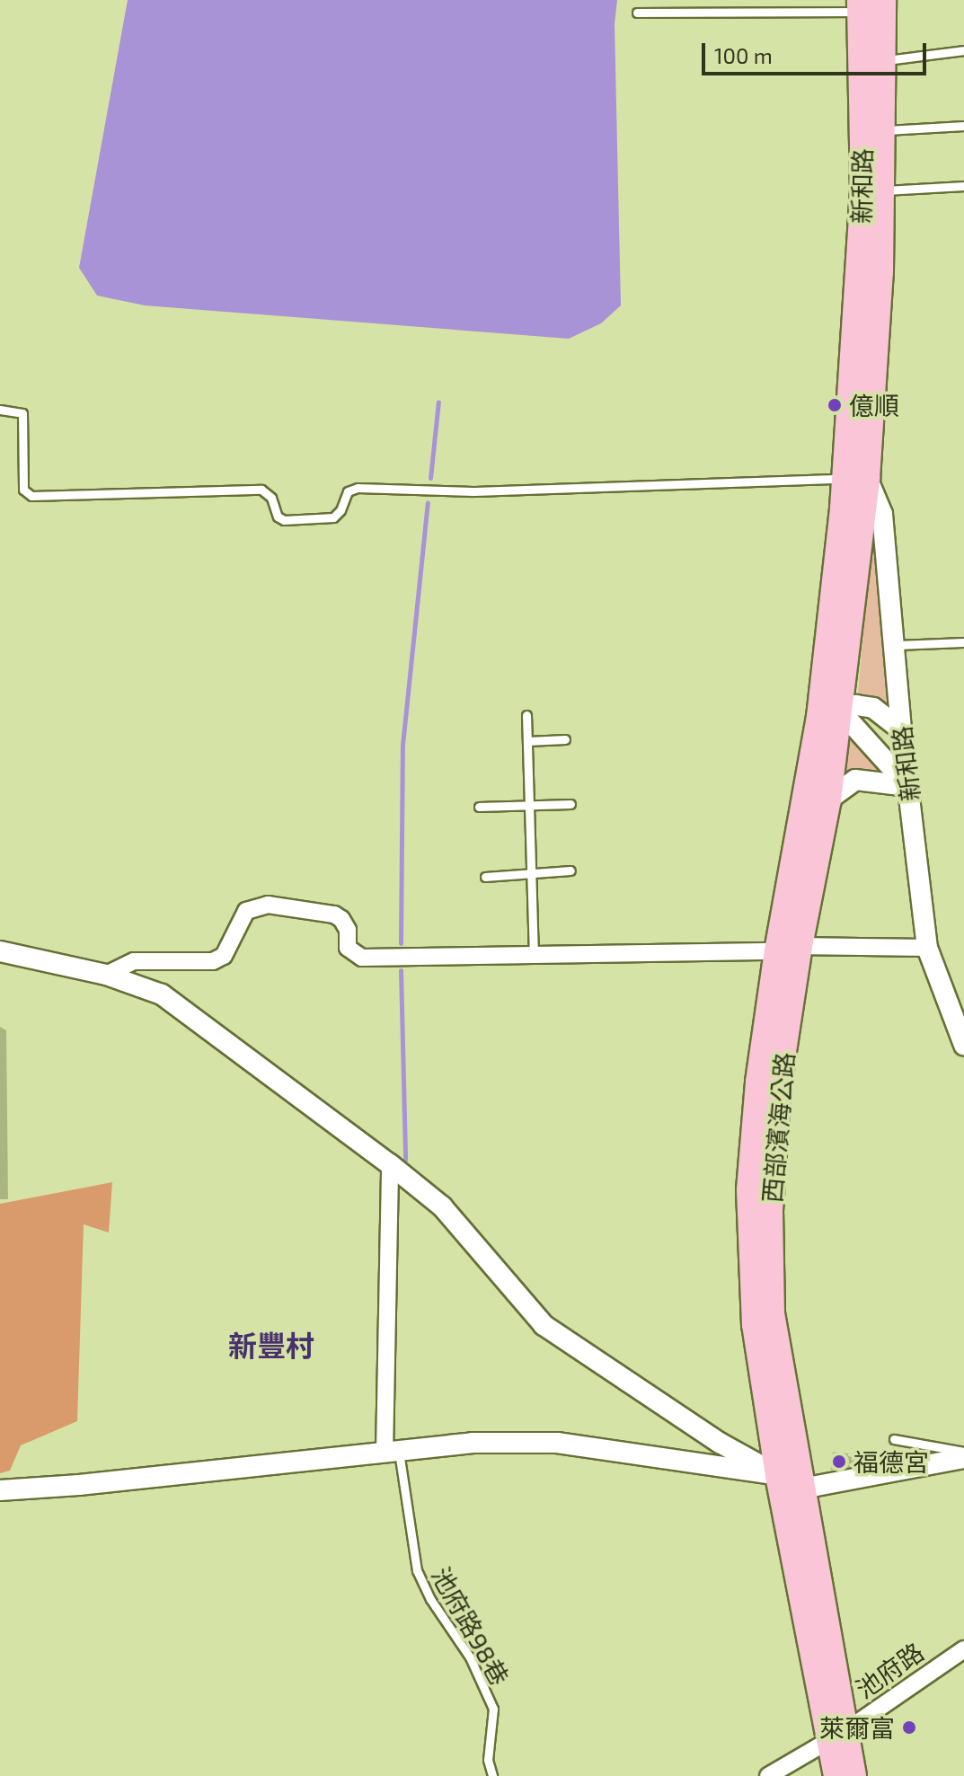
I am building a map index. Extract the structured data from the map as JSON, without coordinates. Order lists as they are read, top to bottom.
{
  "streets": {
    "main road": ["新和路", "西部濱海公路"],
    "street": ["池府路"],
    "lane": ["池府路98巷"]
  },
  "crossings": [
    ["新和路", "西部濱海公路"],
    ["西部濱海公路", "池府路"]
  ],
  "districts": ["新豐村"],
  "places": ["億順", "福德宮", "萊爾富"],
  "scale_bar": "100 m"
}
